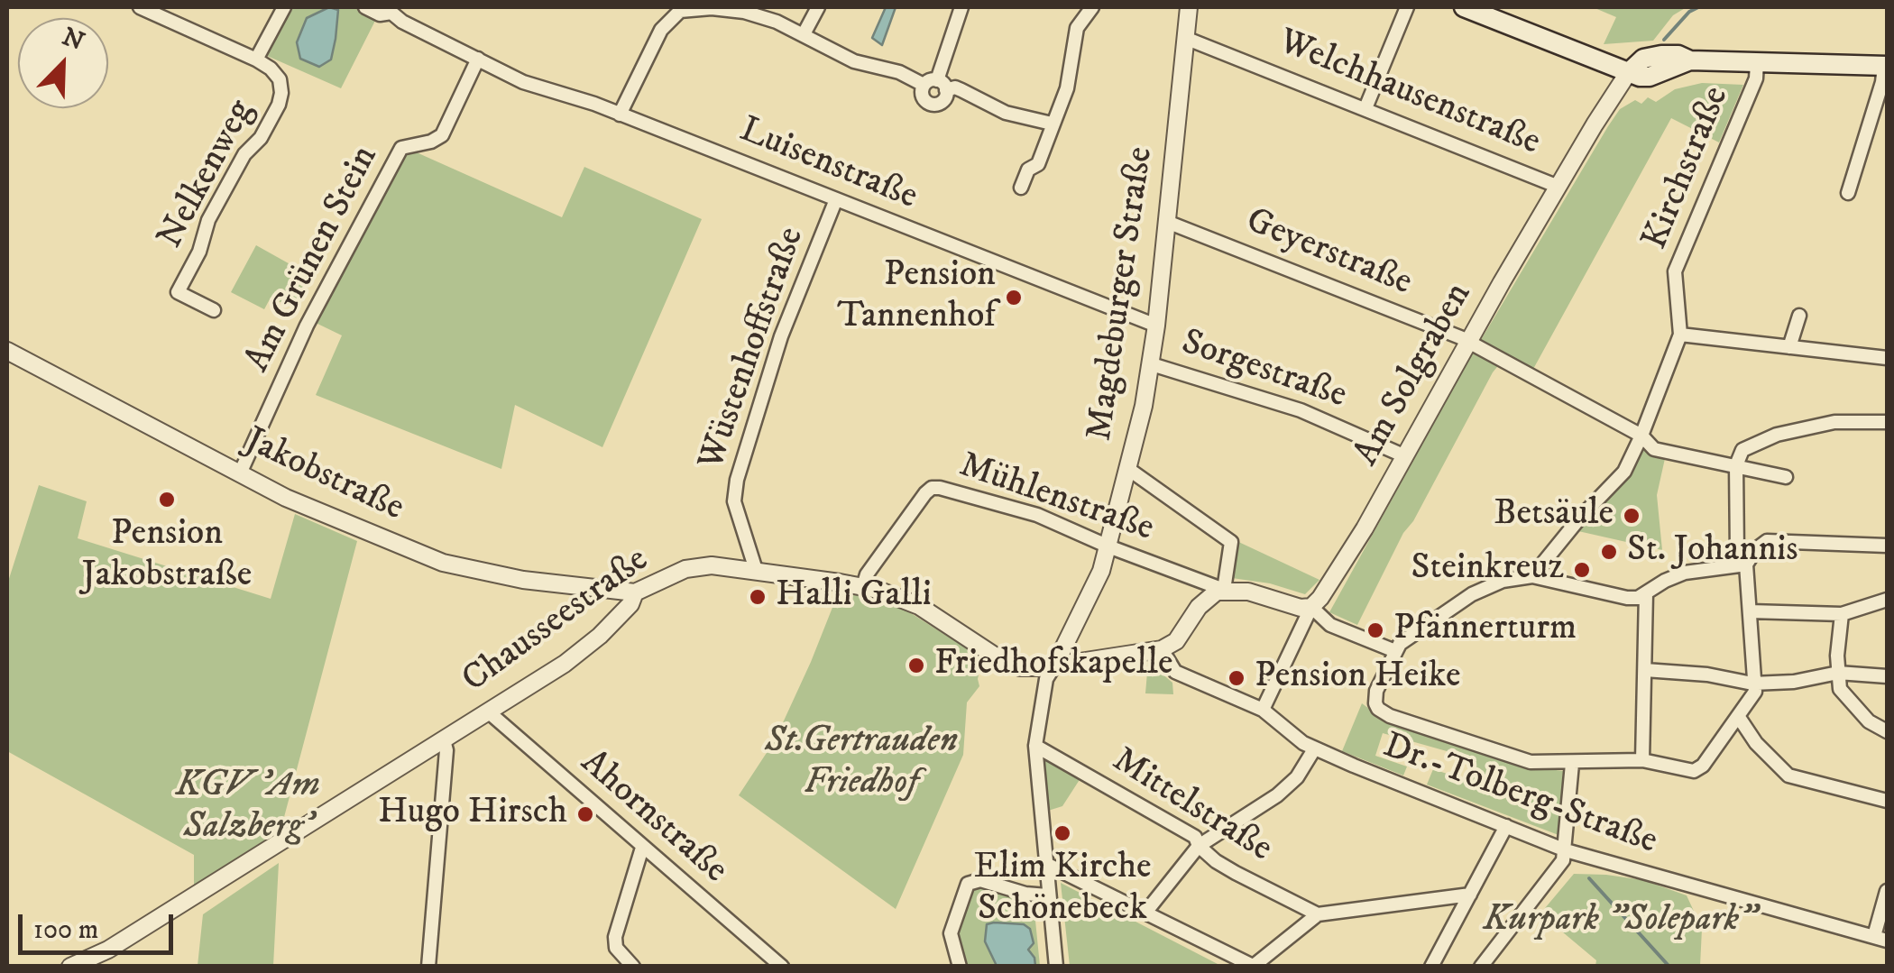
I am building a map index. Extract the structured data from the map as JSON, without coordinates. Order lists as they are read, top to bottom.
{
  "streets": {
    "street": [
      "Welchhausenstraße",
      "Luisenstraße",
      "Kirchstraße",
      "Nelkenweg",
      "Geyerstraße",
      "Am Grünen Stein",
      "Magdeburger Straße",
      "Wüstenhoffstraße",
      "Sorgestraße",
      "Am Solgraben",
      "Jakobstraße",
      "Mühlenstraße",
      "Chausseestraße",
      "Dr.-Tolberg-Straße",
      "Mittelstraße",
      "Ahornstraße"
    ]
  },
  "crossings": [
    ["Welchhausenstraße", "Magdeburger Straße"],
    ["Welchhausenstraße", "Am Solgraben"],
    ["Luisenstraße", "Am Grünen Stein"],
    ["Luisenstraße", "Magdeburger Straße"],
    ["Luisenstraße", "Wüstenhoffstraße"],
    ["Kirchstraße", "Geyerstraße"],
    ["Geyerstraße", "Magdeburger Straße"],
    ["Geyerstraße", "Am Solgraben"],
    ["Am Grünen Stein", "Jakobstraße"],
    ["Magdeburger Straße", "Sorgestraße"],
    ["Magdeburger Straße", "Mühlenstraße"],
    ["Magdeburger Straße", "Chausseestraße"],
    ["Magdeburger Straße", "Mittelstraße"],
    ["Wüstenhoffstraße", "Chausseestraße"],
    ["Sorgestraße", "Am Solgraben"],
    ["Am Solgraben", "Dr.-Tolberg-Straße"],
    ["Jakobstraße", "Chausseestraße"],
    ["Mühlenstraße", "Chausseestraße"],
    ["Chausseestraße", "Dr.-Tolberg-Straße"],
    ["Chausseestraße", "Ahornstraße"]
  ],
  "parks": ["St.Gertrauden Friedhof", "KGV 'Am Salzberg'", "Kurpark \"Solepark\""],
  "places": [
    "Pension Tannenhof",
    "Pension Jakobstraße",
    "Betsäule",
    "St. Johannis",
    "Steinkreuz",
    "Halli Galli",
    "Pfännerturm",
    "Friedhofskapelle",
    "Pension Heike",
    "Hugo Hirsch",
    "Elim Kirche Schönebeck"
  ],
  "scale_bar": "100 m",
  "north": "top right"
}
